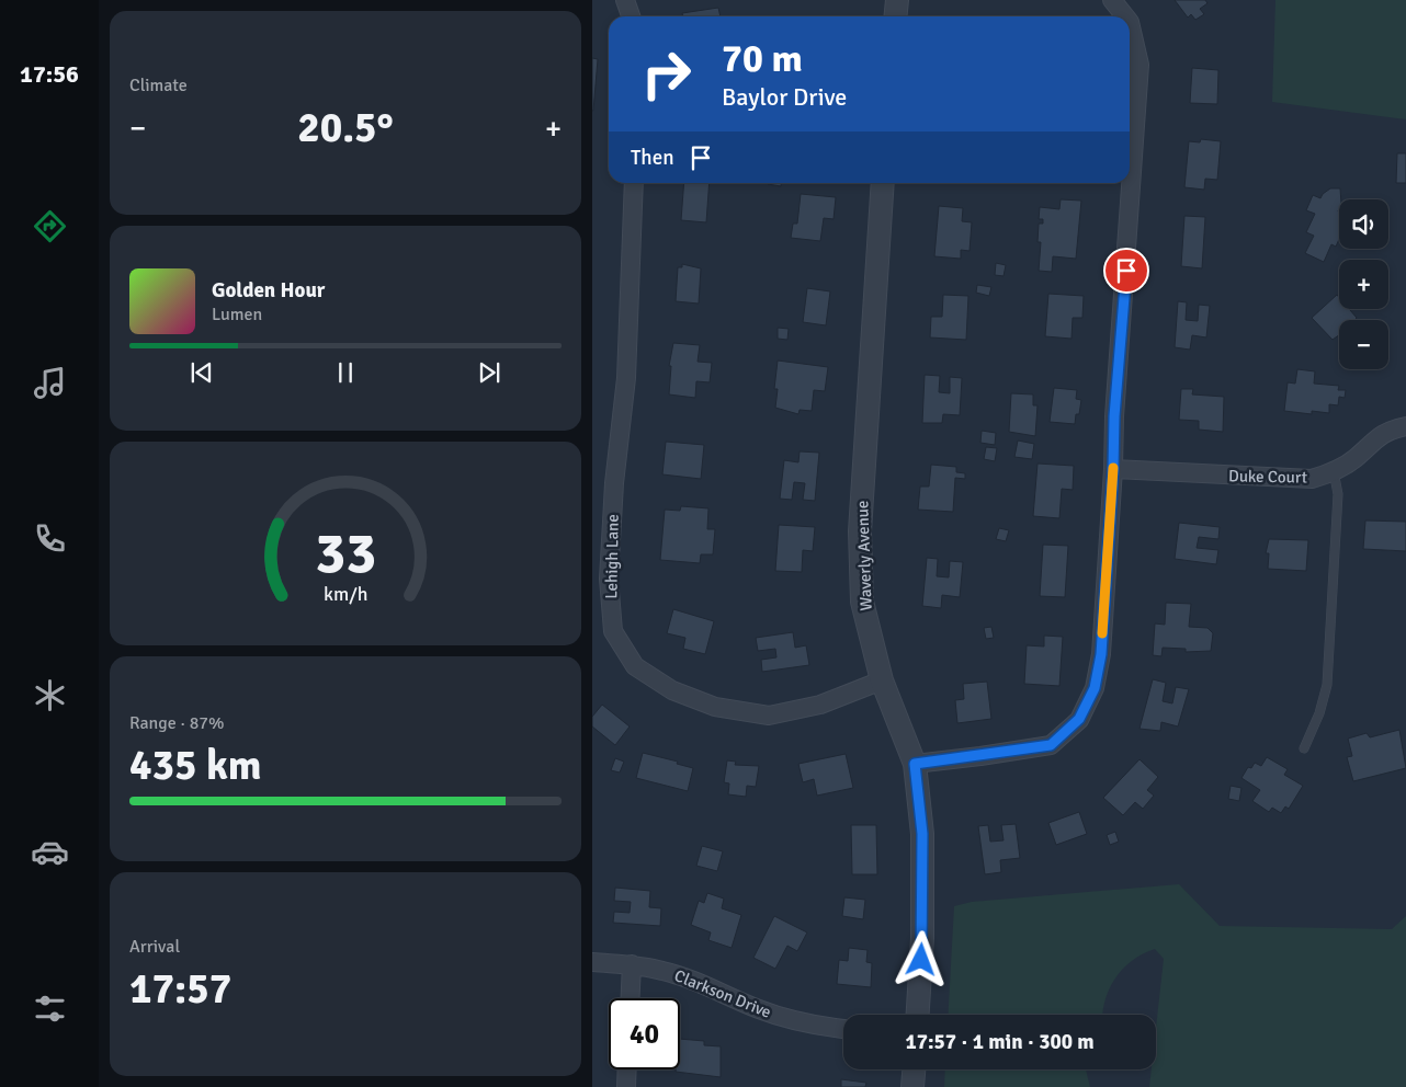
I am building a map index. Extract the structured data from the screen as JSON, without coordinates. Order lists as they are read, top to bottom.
{
  "streets": {
    "street": [
      "Duke Court",
      "Waverly Avenue",
      "Lehigh Lane",
      "Clarkson Drive"
    ]
  },
  "crossings": [
    ["Waverly Avenue", "Lehigh Lane"]
  ],
  "page": {
    "tabs": "17:56",
    "tile": [
      "Climate",
      ["Range · 87%", "435 km"],
      ["Arrival", "17:57"]
    ],
    "turn": ["70 m", "Baylor Drive"],
    "heat": ["−", "20.5°", "+"],
    "then": "Then",
    "map_buttons": ["+", "−"],
    "song": ["Golden Hour", "Lumen"],
    "limit": "40",
    "trip": "17:57 · 1 min · 300 m",
    "gauge": ["33", "km/h"]
  }
}
